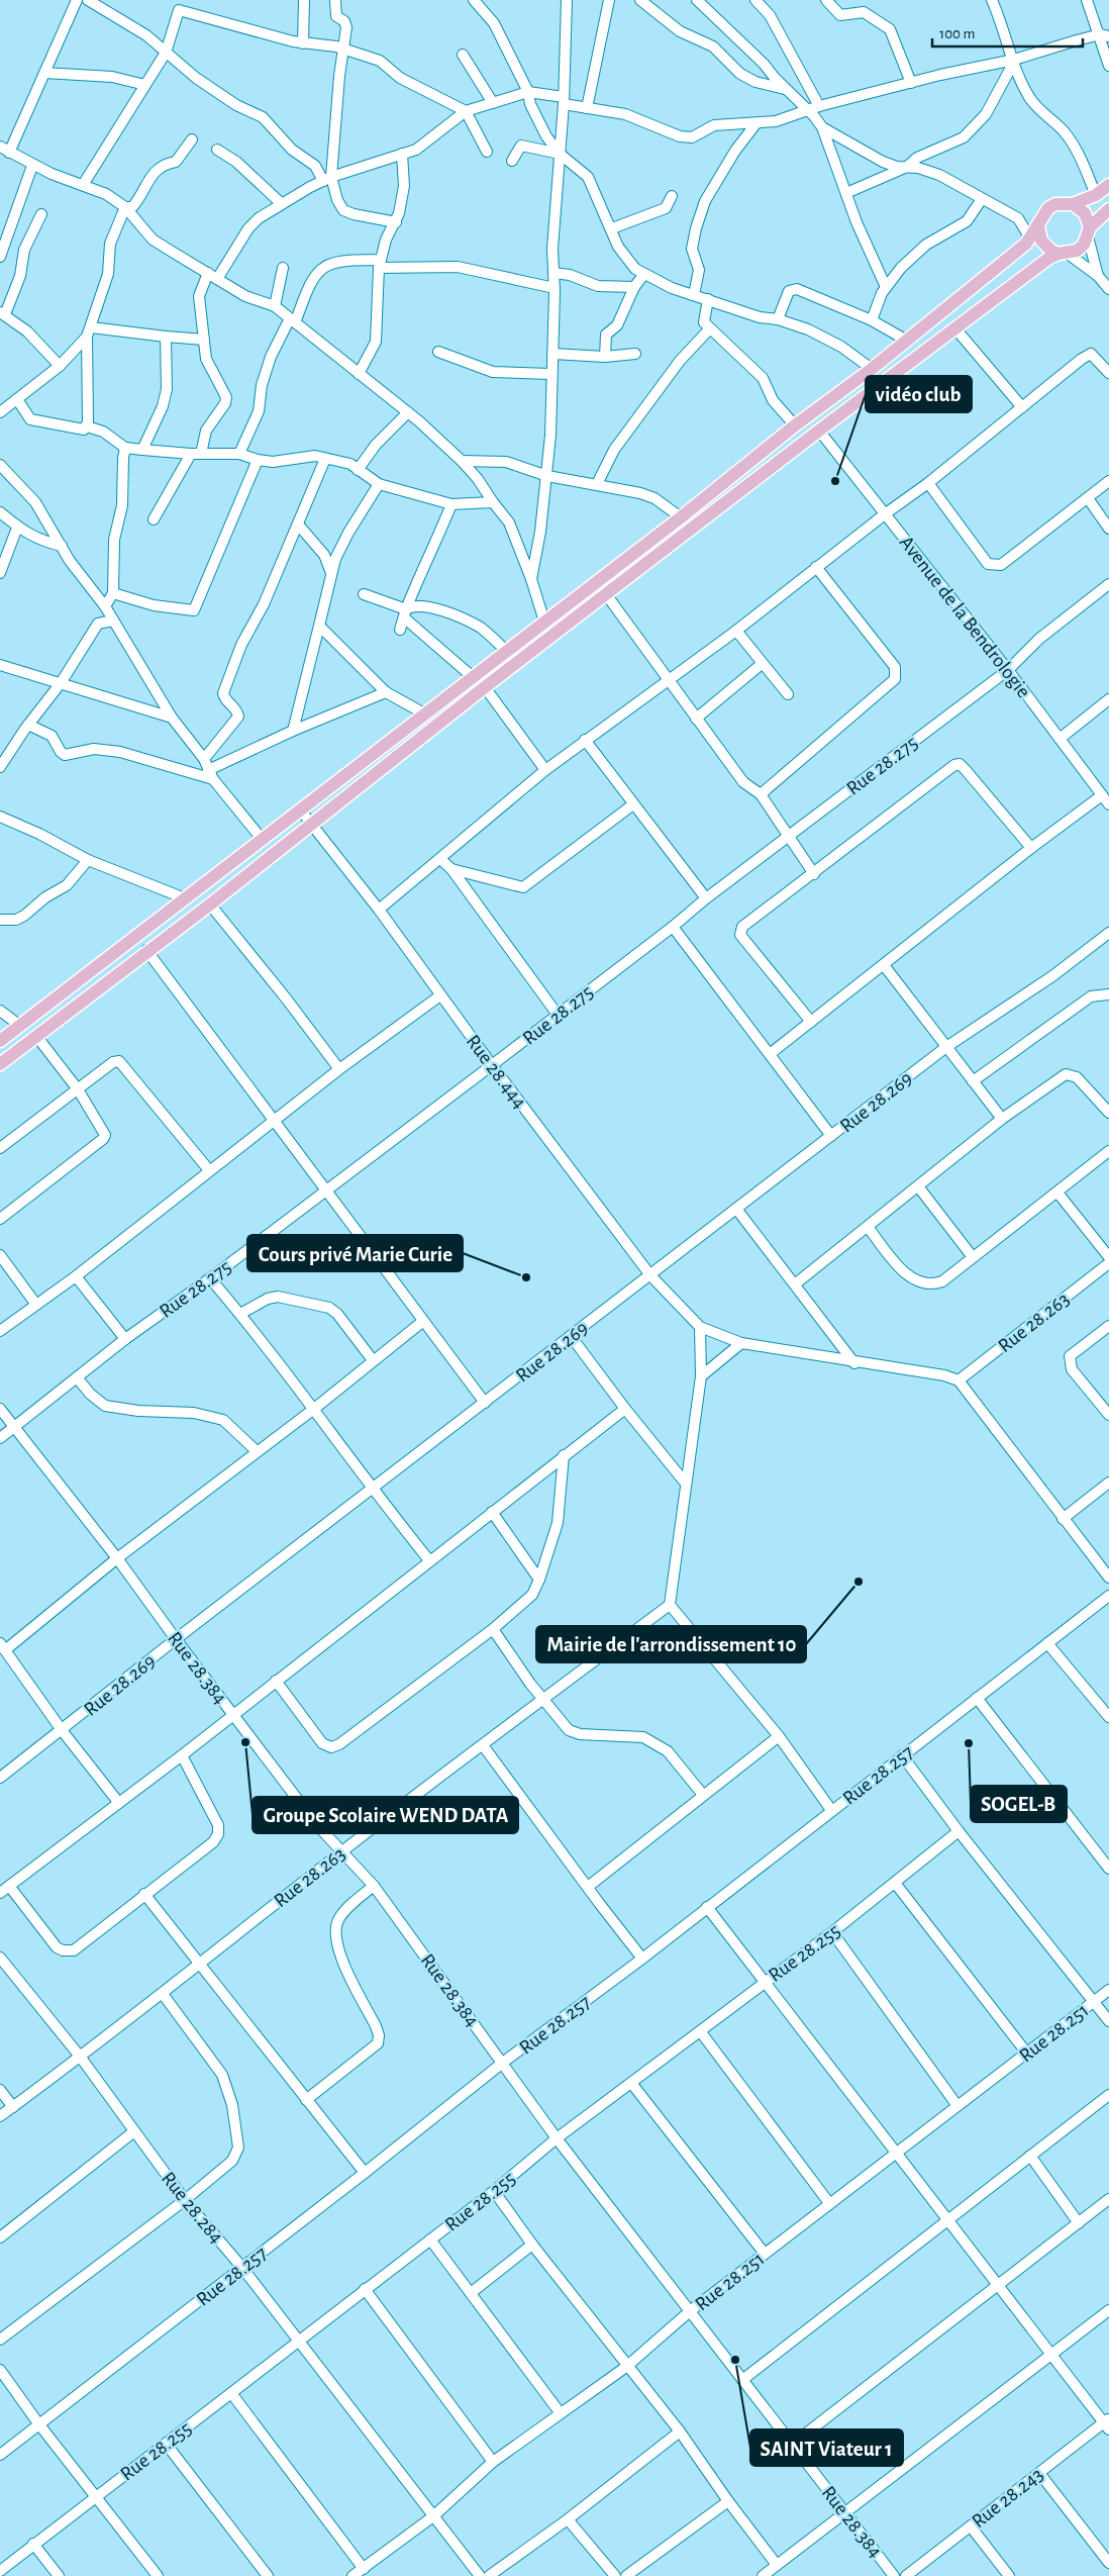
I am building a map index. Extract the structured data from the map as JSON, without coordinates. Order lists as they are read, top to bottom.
{
  "streets": {
    "street": [
      "Avenue de la Bendrologie",
      "Rue 28.275",
      "Rue 28.444",
      "Rue 28.269",
      "Rue 28.263",
      "Rue 28.384",
      "Rue 28.257",
      "Rue 28.255",
      "Rue 28.251",
      "Rue 28.284",
      "Rue 28.243"
    ]
  },
  "crossings": [
    ["Avenue de la Bendrologie", "Rue 28.275"],
    ["Rue 28.275", "Rue 28.444"],
    ["Rue 28.275", "Rue 28.384"],
    ["Rue 28.444", "Rue 28.269"],
    ["Rue 28.269", "Rue 28.384"],
    ["Rue 28.263", "Rue 28.384"],
    ["Rue 28.263", "Rue 28.284"],
    ["Rue 28.384", "Rue 28.257"],
    ["Rue 28.384", "Rue 28.255"],
    ["Rue 28.384", "Rue 28.251"],
    ["Rue 28.257", "Rue 28.284"],
    ["Rue 28.255", "Rue 28.284"],
    ["Rue 28.251", "Rue 28.284"]
  ],
  "places": [
    "vidéo club",
    "Cours privé Marie Curie",
    "Mairie de l'arrondissement 10",
    "Groupe Scolaire WEND DATA",
    "SOGEL-B",
    "SAINT Viateur 1"
  ],
  "scale_bar": "100 m"
}
